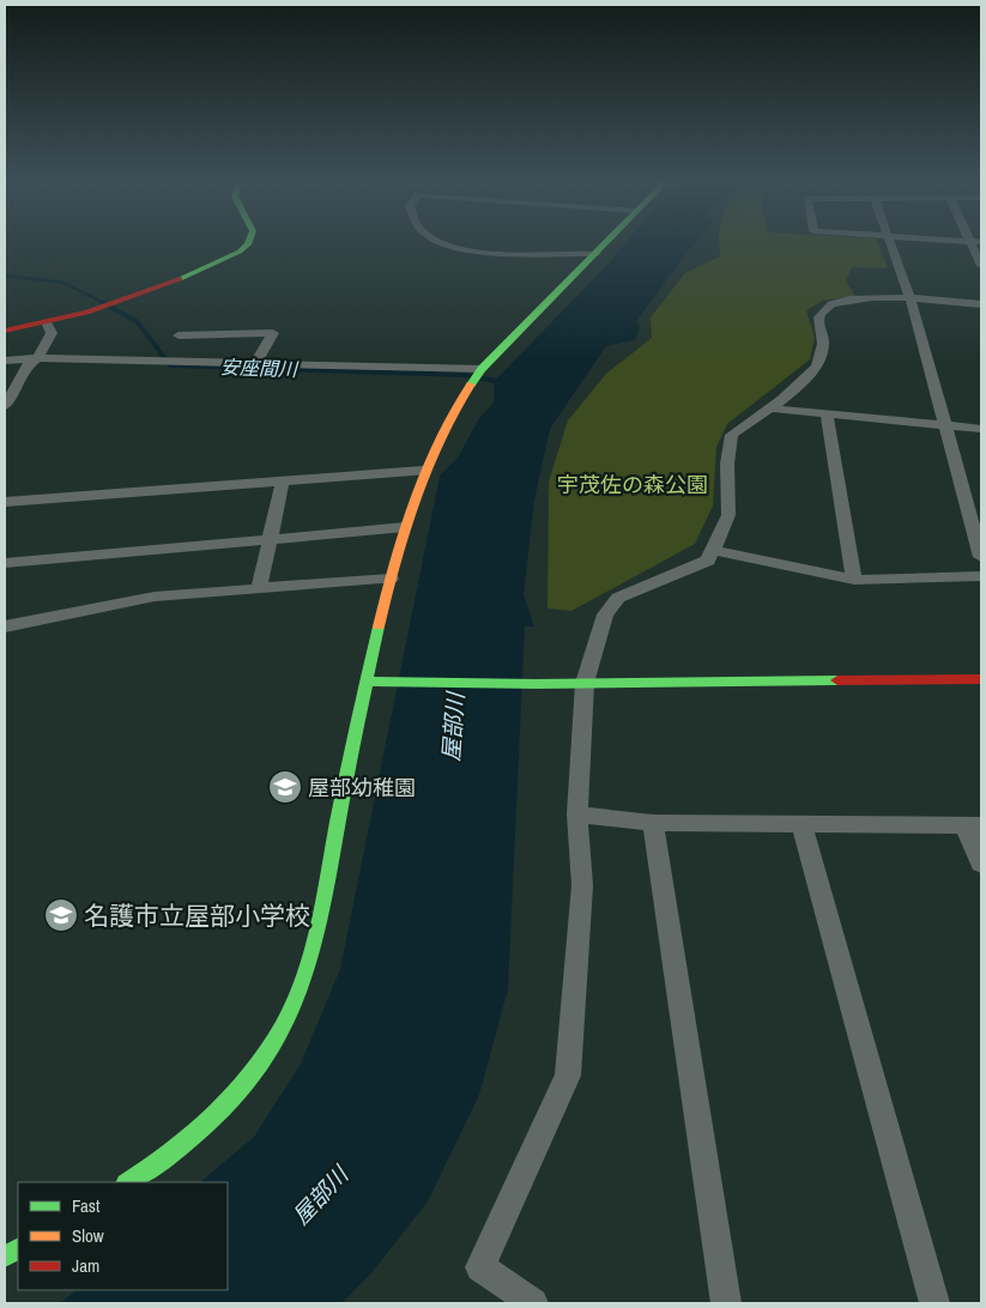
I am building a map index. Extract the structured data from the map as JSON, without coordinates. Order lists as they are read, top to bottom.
{
  "water": ["安座間川", "屋部川"],
  "parks": ["宇茂佐の森公園"],
  "places": {
    "school or university": ["屋部幼稚園", "名護市立屋部小学校"]
  },
  "legend": ["Fast", "Slow", "Jam"]
}
